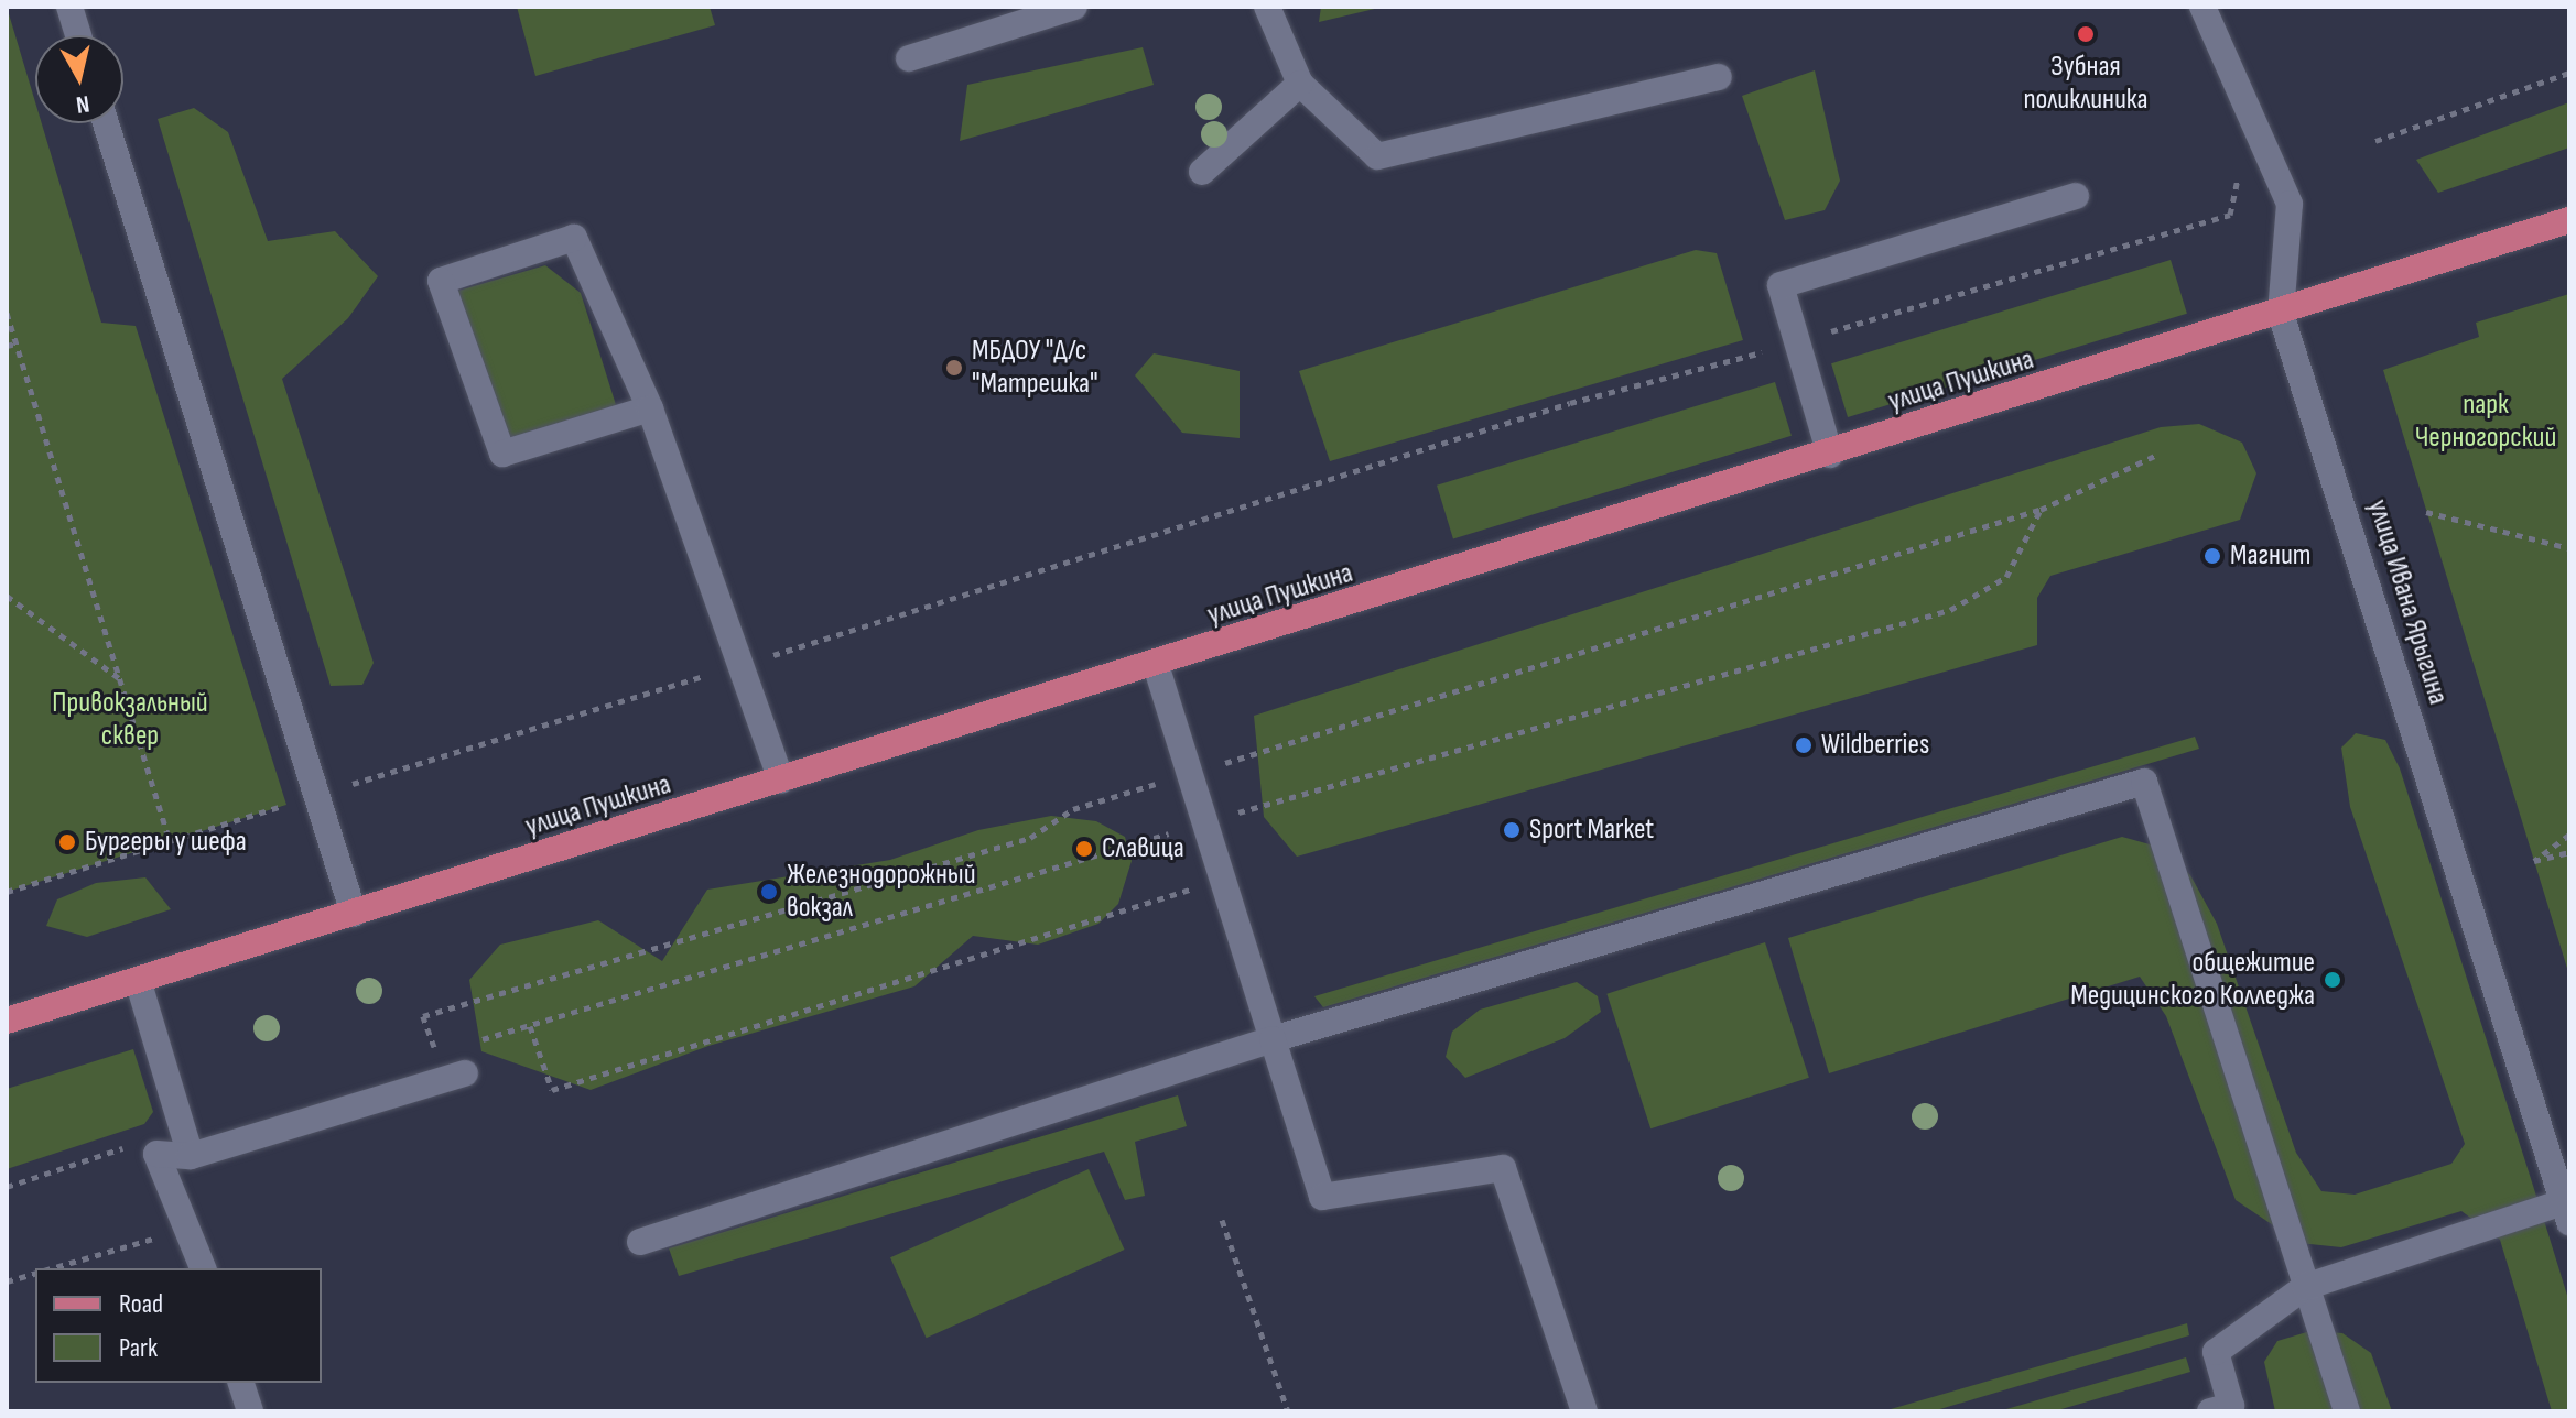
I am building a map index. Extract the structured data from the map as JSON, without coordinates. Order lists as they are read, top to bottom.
{
  "streets": {
    "main road": ["улица Пушкина"],
    "street": ["улица Ивана Ярыгина"]
  },
  "crossings": [
    ["улица Пушкина", "улица Ивана Ярыгина"]
  ],
  "parks": ["парк Черногорский", "Привокзальный сквер"],
  "places": [
    "Зубная поликлиника",
    "МБДОУ \"Д/с \"Матрешка\"",
    "Магнит",
    "Wildberries",
    "Sport Market",
    "Бургеры у шефа",
    "Славица",
    "Железнодорожный вокзал",
    "общежитие Медицинского Колледжа"
  ],
  "legend": ["Road", "Park"],
  "north": "bottom"
}
